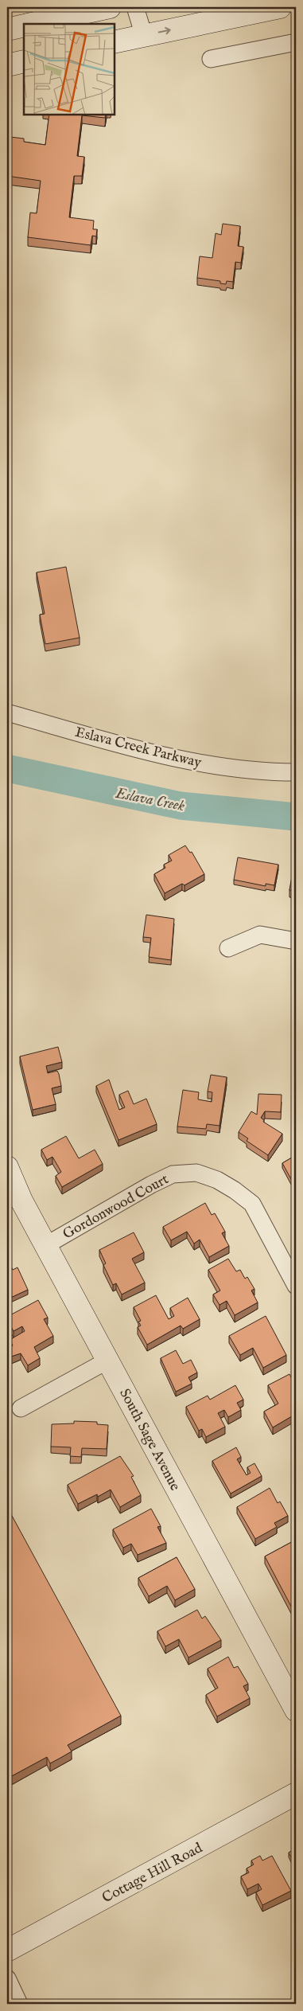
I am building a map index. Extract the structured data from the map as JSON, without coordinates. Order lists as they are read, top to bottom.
{
  "streets": {
    "street": [
      "Eslava Creek Parkway",
      "Gordonwood Court",
      "South Sage Avenue",
      "Cottage Hill Road"
    ]
  },
  "crossings": [
    ["Gordonwood Court", "South Sage Avenue"]
  ],
  "water": ["Eslava Creek"]
}
